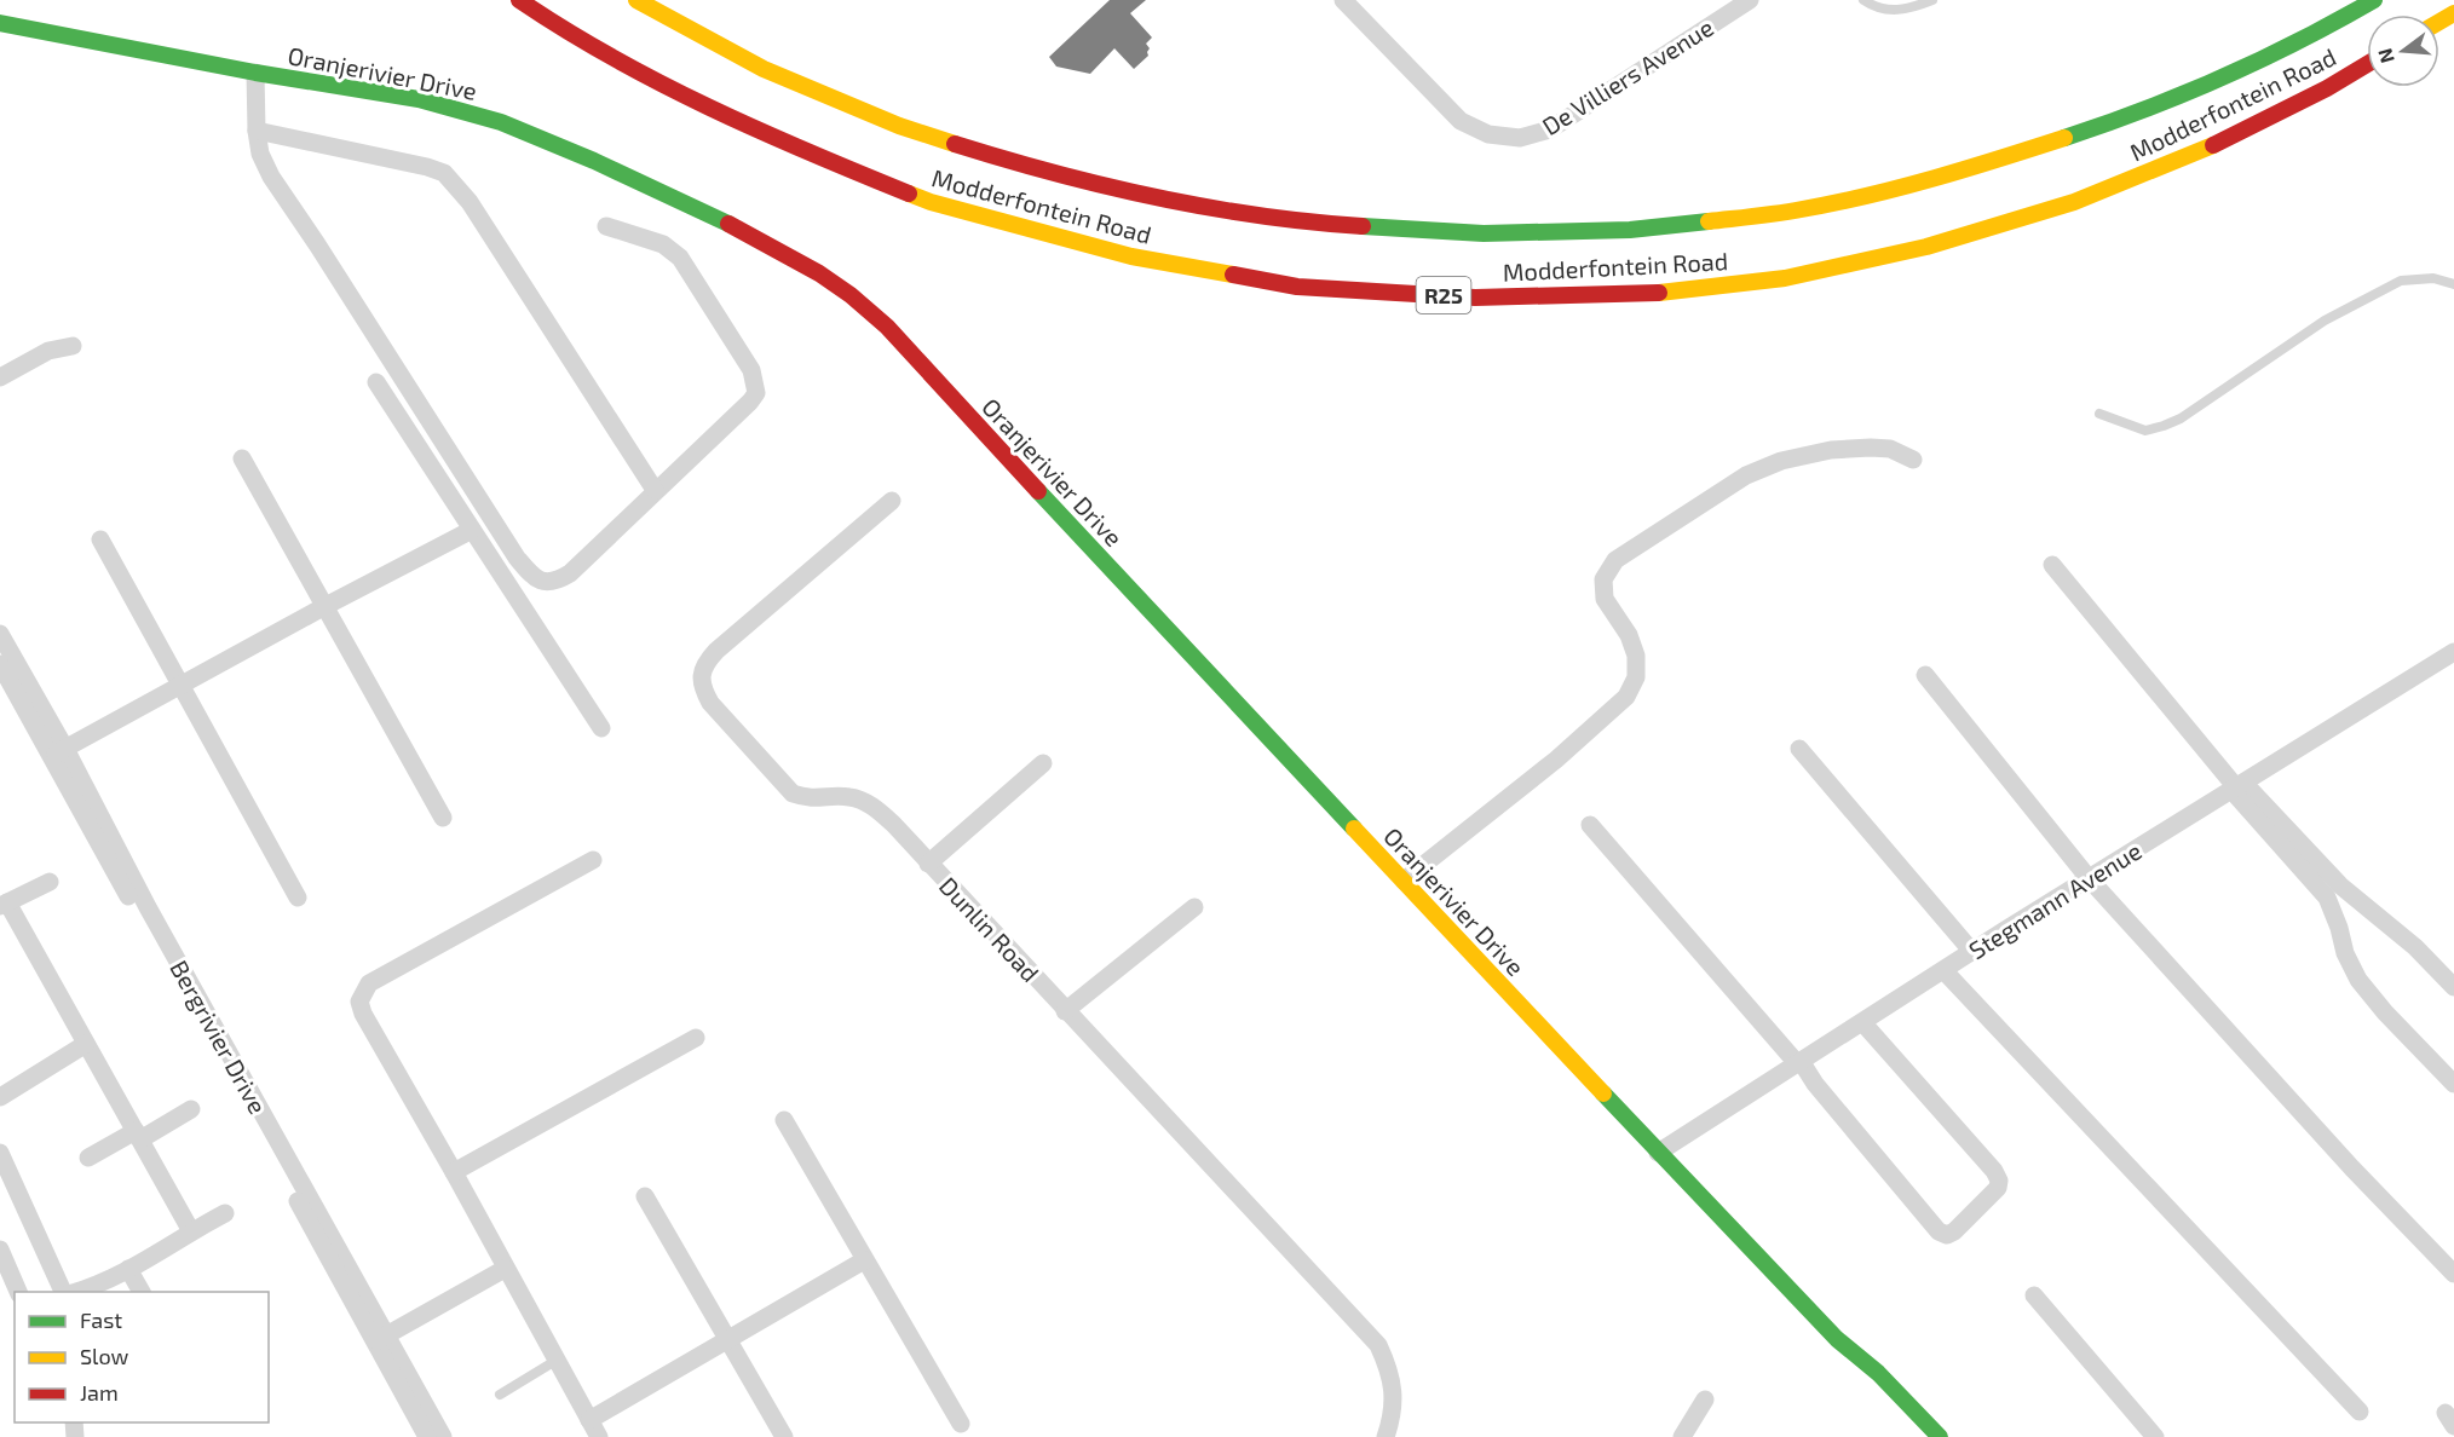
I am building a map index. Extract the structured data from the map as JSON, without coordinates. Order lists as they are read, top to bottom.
{
  "streets": {
    "main road": ["Oranjerivier Drive", "Modderfontein Road", "R25"],
    "street": [
      "De Villiers Avenue",
      "Stegmann Avenue",
      "Dunlin Road",
      "Bergrivier Drive"
    ]
  },
  "crossings": [
    ["Oranjerivier Drive", "Stegmann Avenue"]
  ],
  "legend": ["Fast", "Slow", "Jam"],
  "north": "left"
}
